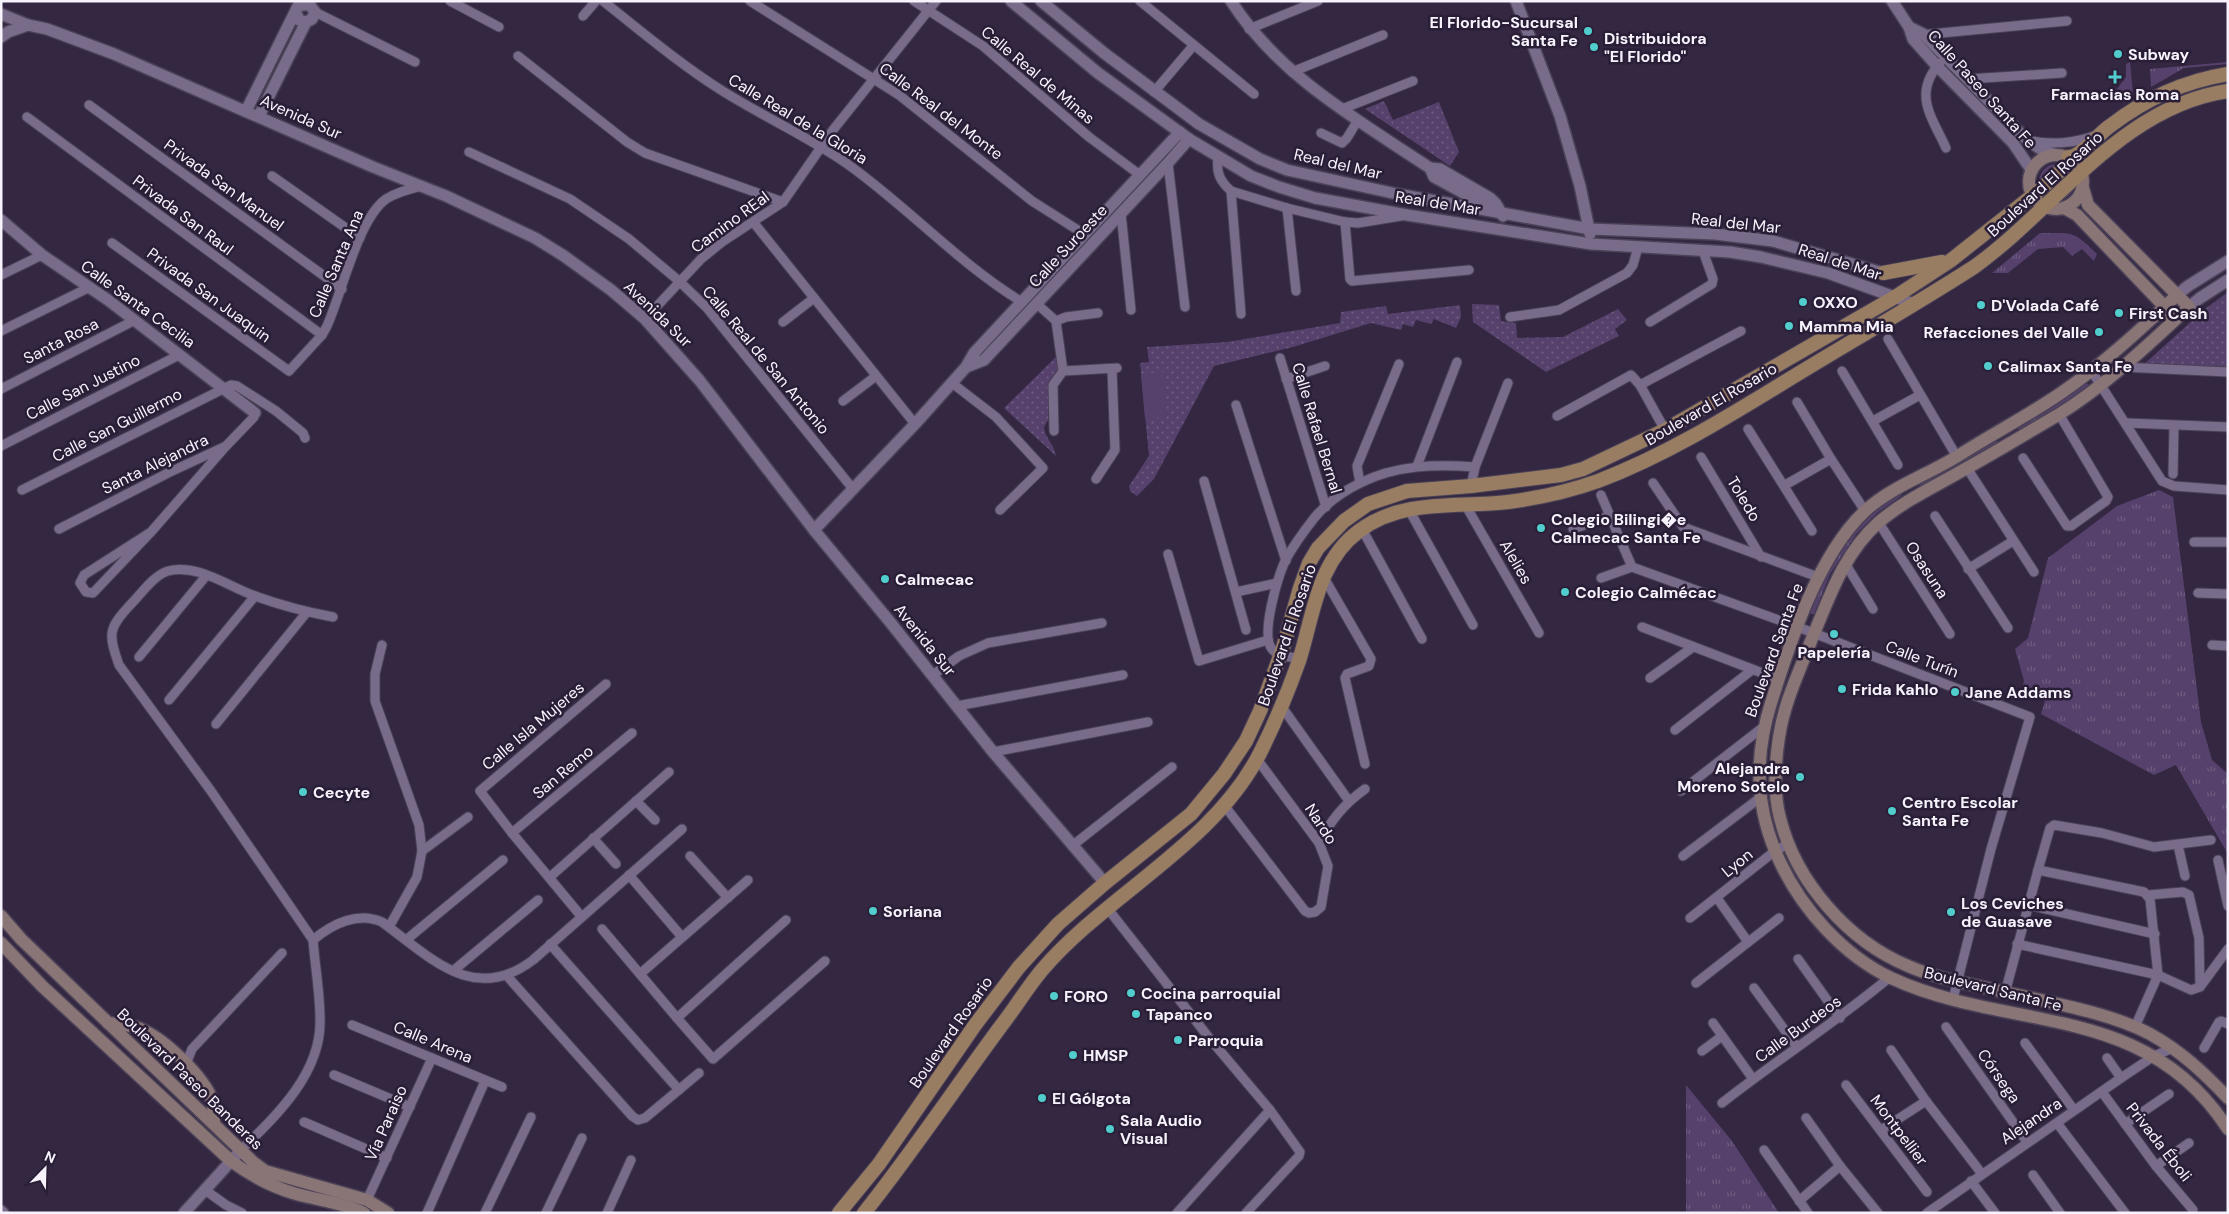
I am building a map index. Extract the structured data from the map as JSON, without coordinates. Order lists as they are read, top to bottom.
{
  "streets": {
    "main road": [
      "Boulevard El Rosario",
      "Boulevard Santa Fe",
      "Boulevard Rosario",
      "Boulevard Paseo Banderas"
    ],
    "street": [
      "Calle Real de Minas",
      "Calle Paseo Santa Fe",
      "Calle Real del Monte",
      "Avenida Sur",
      "Calle Real de la Gloria",
      "Real del Mar",
      "Privada San Manuel",
      "Real de Mar",
      "Privada San Raul",
      "Camino REal",
      "Calle Suroeste",
      "Calle Santa Ana",
      "Privada San Juaquin",
      "Calle Santa Cecilia",
      "Santa Rosa",
      "Calle Real de San Antonio",
      "Calle San Justino",
      "Calle San Guillermo",
      "Calle Rafael Bernal",
      "Santa Alejandra",
      "Toledo",
      "Alelies",
      "Osasuna",
      "Calle Turín",
      "Calle Isla Mujeres",
      "San Remo",
      "Nardo",
      "Lyon",
      "Calle Burdeos",
      "Calle Arena",
      "Córsega",
      "Alejandra",
      "Vía Paraiso",
      "Montpellier",
      "Privada Éboli"
    ]
  },
  "crossings": [
    ["Calle Real de Minas", "Camino REal"],
    ["Calle Real de Minas", "Calle Suroeste"],
    ["Calle Paseo Santa Fe", "Boulevard El Rosario"],
    ["Calle Real del Monte", "Camino REal"],
    ["Calle Real del Monte", "Calle Suroeste"],
    ["Avenida Sur", "Boulevard El Rosario"],
    ["Avenida Sur", "Camino REal"],
    ["Avenida Sur", "Calle Suroeste"],
    ["Avenida Sur", "Calle Santa Ana"],
    ["Avenida Sur", "Boulevard Rosario"],
    ["Calle Real de la Gloria", "Camino REal"],
    ["Calle Real de la Gloria", "Calle Suroeste"],
    ["Boulevard El Rosario", "Real de Mar"],
    ["Boulevard El Rosario", "Alelies"],
    ["Boulevard El Rosario", "Nardo"],
    ["Boulevard El Rosario", "Boulevard Rosario"],
    ["Privada San Manuel", "Calle Santa Ana"],
    ["Real de Mar", "Calle Suroeste"],
    ["Privada San Raul", "Calle Santa Ana"],
    ["Camino REal", "Calle Real de San Antonio"],
    ["Calle Suroeste", "Calle Real de San Antonio"],
    ["Calle Santa Ana", "Privada San Juaquin"],
    ["Calle Santa Cecilia", "Santa Rosa"],
    ["Calle Santa Cecilia", "Calle San Justino"],
    ["Calle Santa Cecilia", "Calle San Guillermo"],
    ["Calle Santa Cecilia", "Santa Alejandra"],
    ["Osasuna", "Boulevard Santa Fe"],
    ["Boulevard Santa Fe", "Calle Turín"],
    ["Boulevard Santa Fe", "Lyon"],
    ["Boulevard Santa Fe", "Calle Burdeos"],
    ["Boulevard Santa Fe", "Alejandra"],
    ["Calle Isla Mujeres", "San Remo"],
    ["Calle Arena", "Vía Paraiso"],
    ["Córsega", "Alejandra"],
    ["Boulevard Paseo Banderas", "Vía Paraiso"],
    ["Alejandra", "Privada Éboli"]
  ],
  "places": {
    "other": [
      "El Florido-Sucursal Santa Fe",
      "Distribuidora \"El Florido\"",
      "Subway",
      "OXXO",
      "D'Volada Café",
      "First Cash",
      "Mamma Mia",
      "Refacciones del Valle",
      "Calimax Santa Fe",
      "Colegio Bilingi�e Calmecac Santa Fe",
      "Calmecac",
      "Colegio Calmécac",
      "Papelería",
      "Frida Kahlo",
      "Jane Addams",
      "Alejandra Moreno Sotelo",
      "Cecyte",
      "Centro Escolar Santa Fe",
      "Soriana",
      "Los Ceviches de Guasave",
      "Cocina parroquial",
      "FORO",
      "Tapanco",
      "Parroquia",
      "HMSP",
      "El Gólgota",
      "Sala Audio Visual"
    ],
    "health": ["Farmacias Roma"]
  },
  "north": "top right"
}
